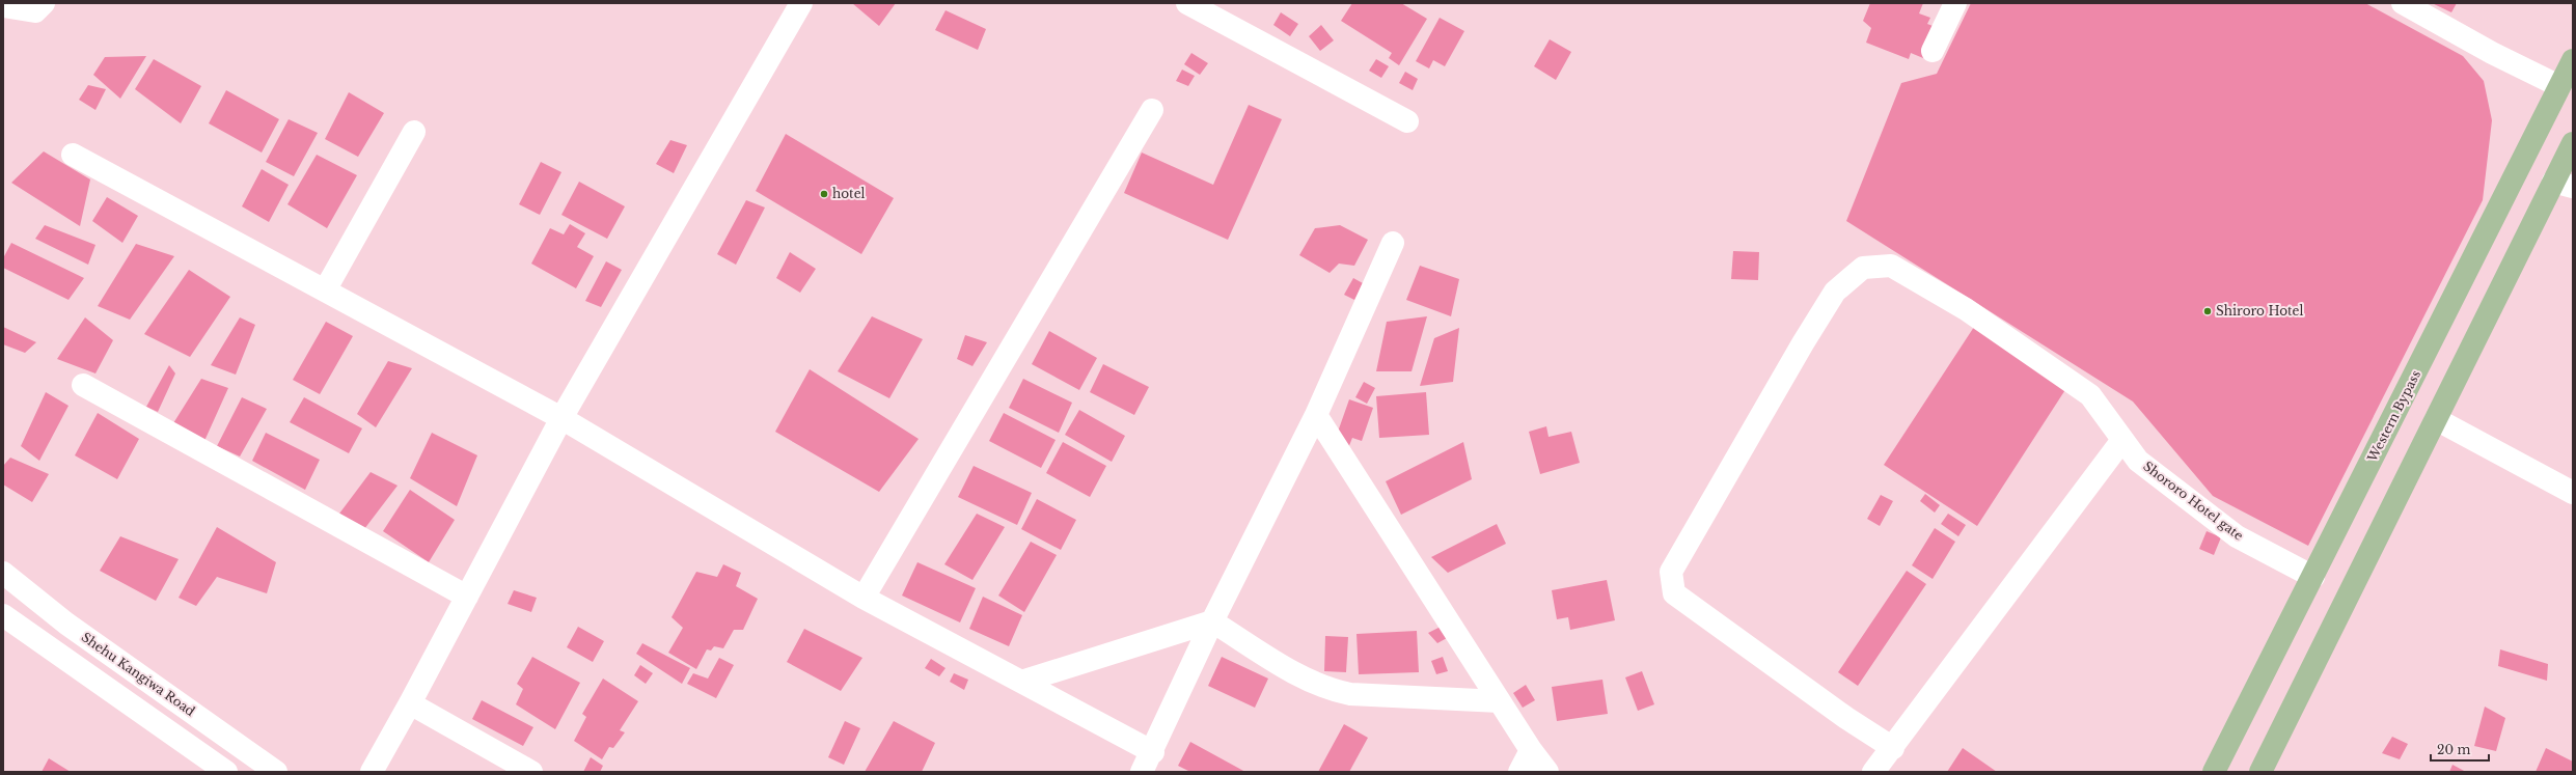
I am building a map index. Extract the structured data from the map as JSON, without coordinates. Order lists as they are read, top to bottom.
{
  "streets": {
    "main road": ["Western Bypass"],
    "street": ["Shororo Hotel gate", "Shehu Kangiwa Road"]
  },
  "crossings": [
    ["Western Bypass", "Shororo Hotel gate"]
  ],
  "places": ["hotel", "Shiroro Hotel"],
  "scale_bar": "20 m"
}
